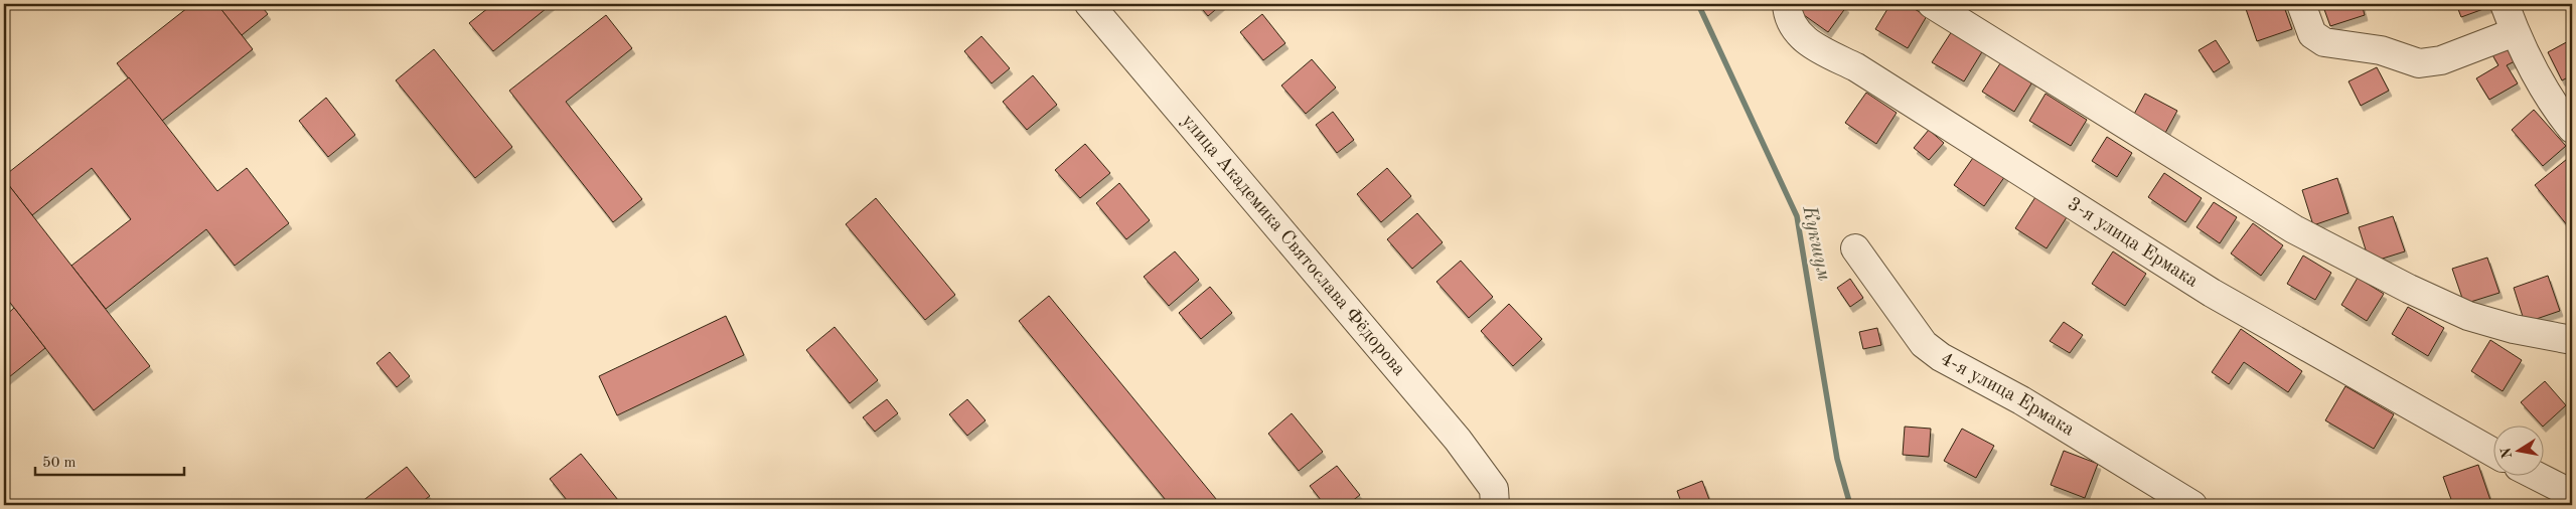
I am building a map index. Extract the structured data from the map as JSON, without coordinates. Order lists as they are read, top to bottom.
{
  "streets": {
    "street": ["3-я улица Ермака", "улица Академика Святослава Фёдорова", "4-я улица Ермака"]
  },
  "water": ["Кукшум"],
  "scale_bar": "50 m",
  "north": "left"
}
